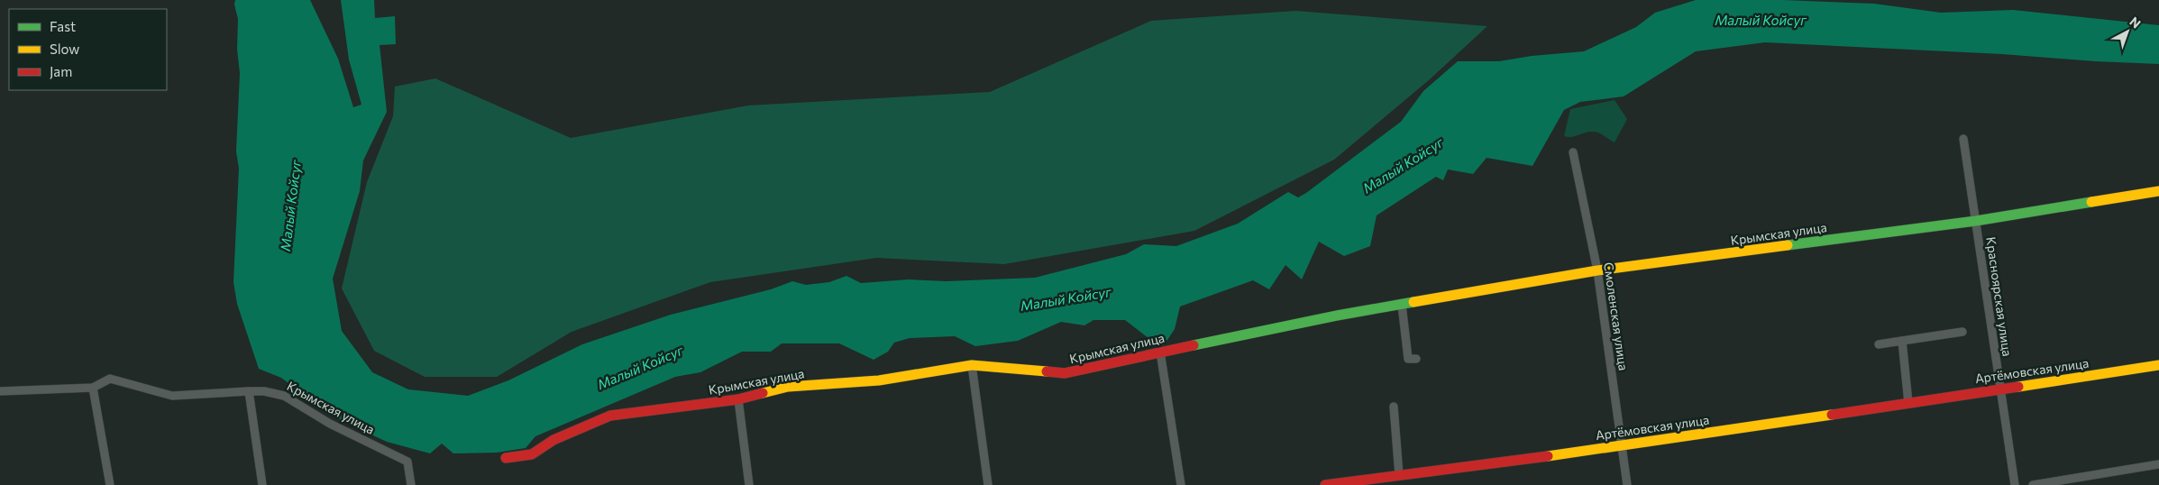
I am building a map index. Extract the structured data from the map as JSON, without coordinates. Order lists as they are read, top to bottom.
{
  "streets": {
    "street": [
      "Крымская улица",
      "Красноярская улица",
      "Смоленская улица",
      "Артёмовская улица"
    ]
  },
  "crossings": [
    ["Крымская улица", "Красноярская улица"],
    ["Крымская улица", "Смоленская улица"],
    ["Красноярская улица", "Артёмовская улица"],
    ["Смоленская улица", "Артёмовская улица"]
  ],
  "water": ["Малый Койсуг"],
  "legend": ["Fast", "Slow", "Jam"],
  "north": "top right"
}
